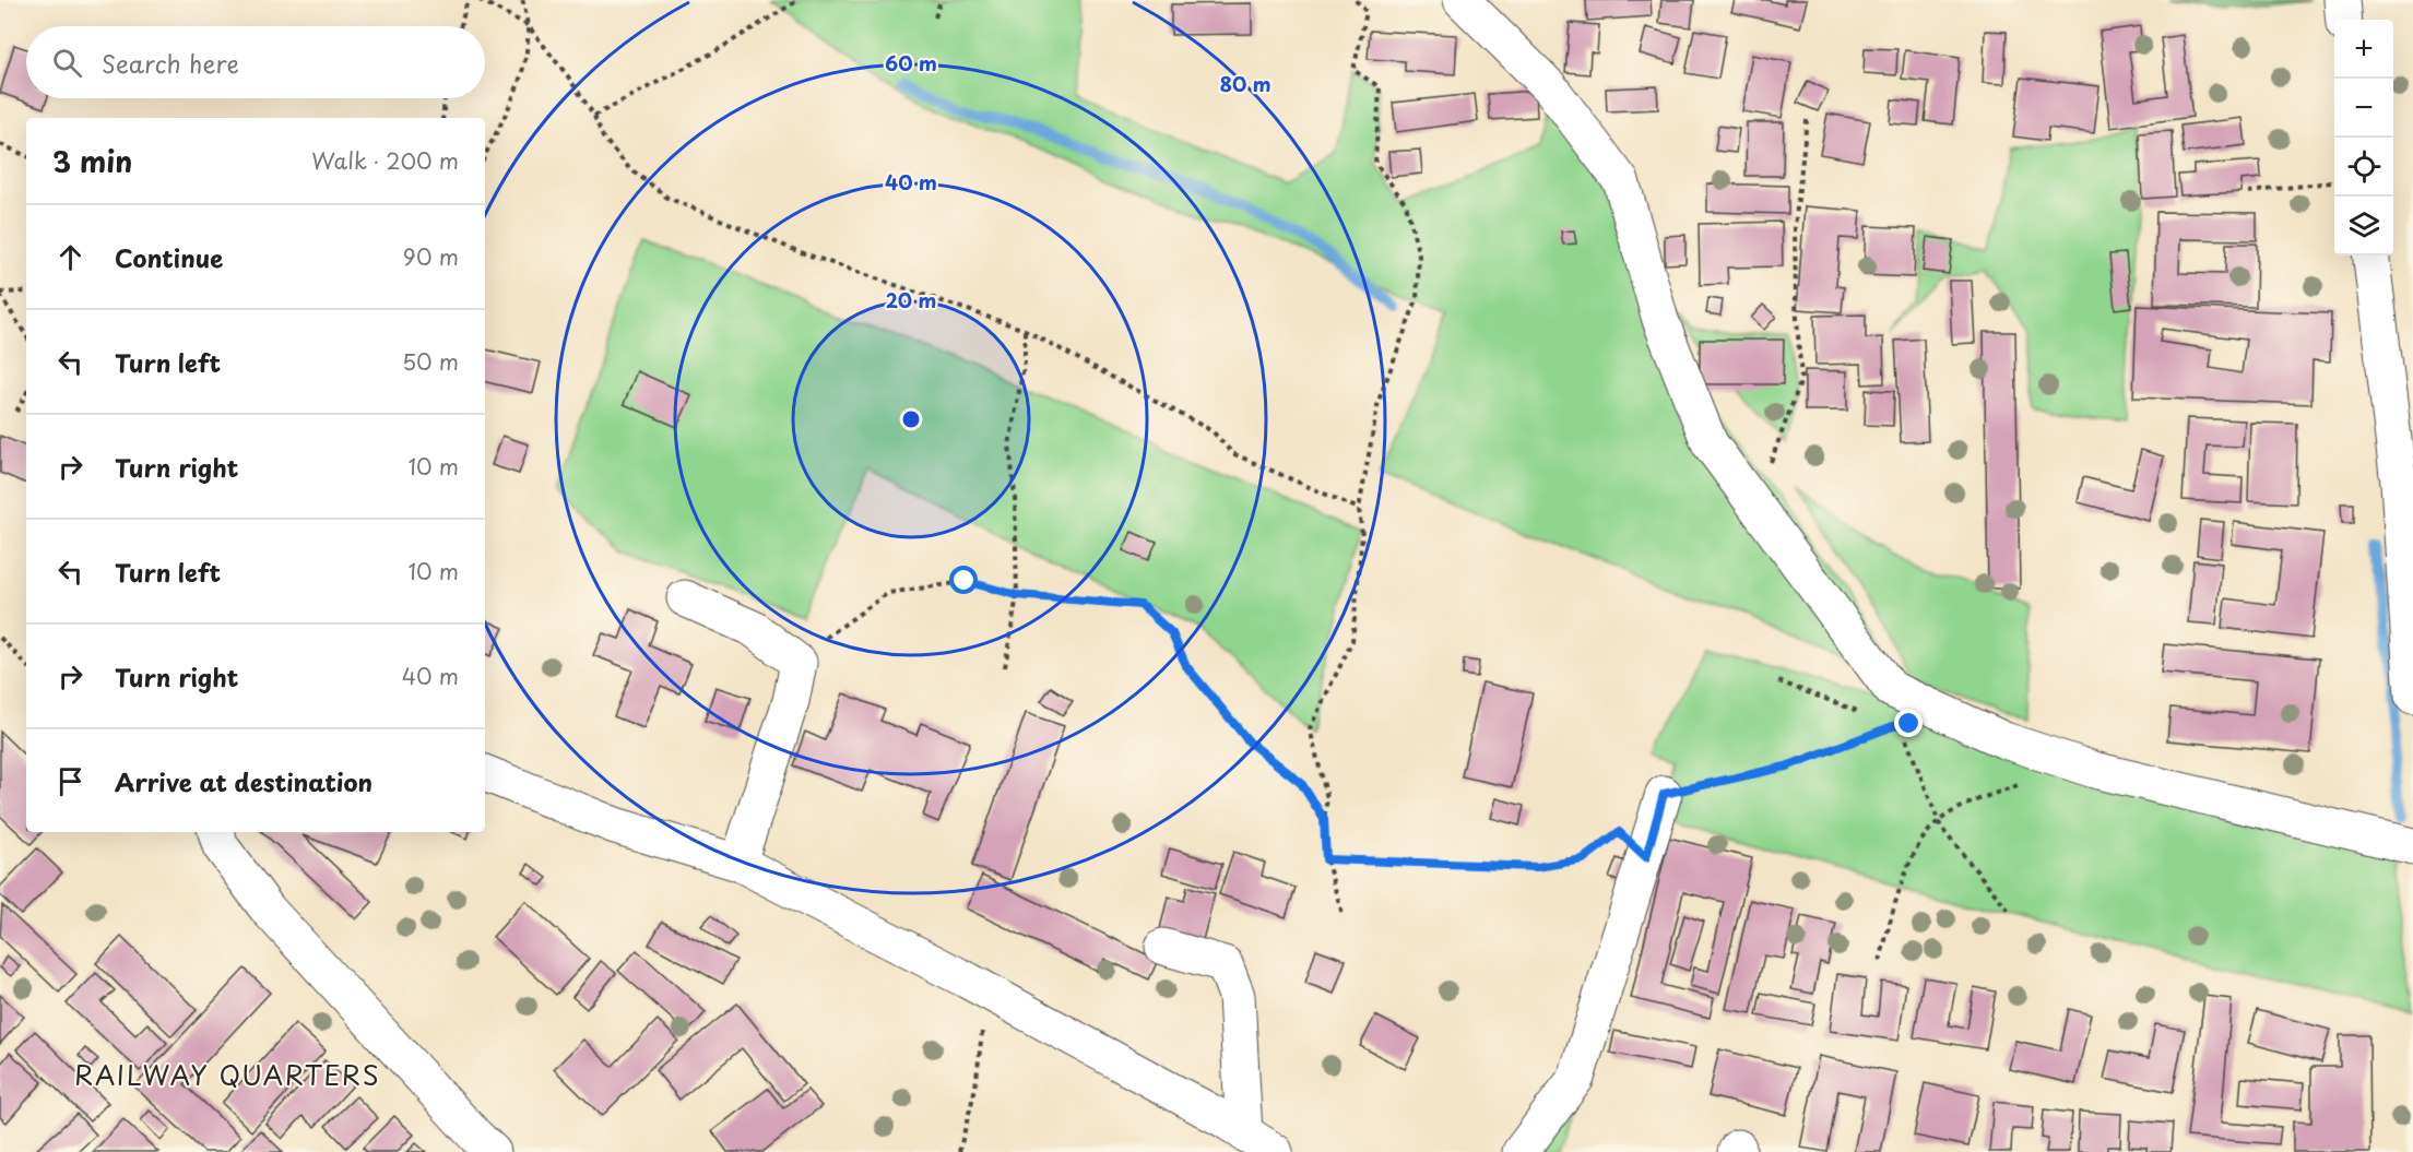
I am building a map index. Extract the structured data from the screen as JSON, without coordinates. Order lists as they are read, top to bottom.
{
  "districts": ["RAILWAY QUARTERS"],
  "page": {
    "map_buttons": ["+", "−"],
    "search": "Search here",
    "heading": ["3 min", "Walk · 200 m"],
    "list": [
      ["Continue", "90 m"],
      ["Turn left", "50 m"],
      ["Turn right", "10 m"],
      ["Turn left", "10 m"],
      ["Turn right", "40 m"],
      "Arrive at destination"
    ]
  },
  "rings": [
    "60 m",
    "80 m",
    "40 m",
    "20 m"
  ]
}
